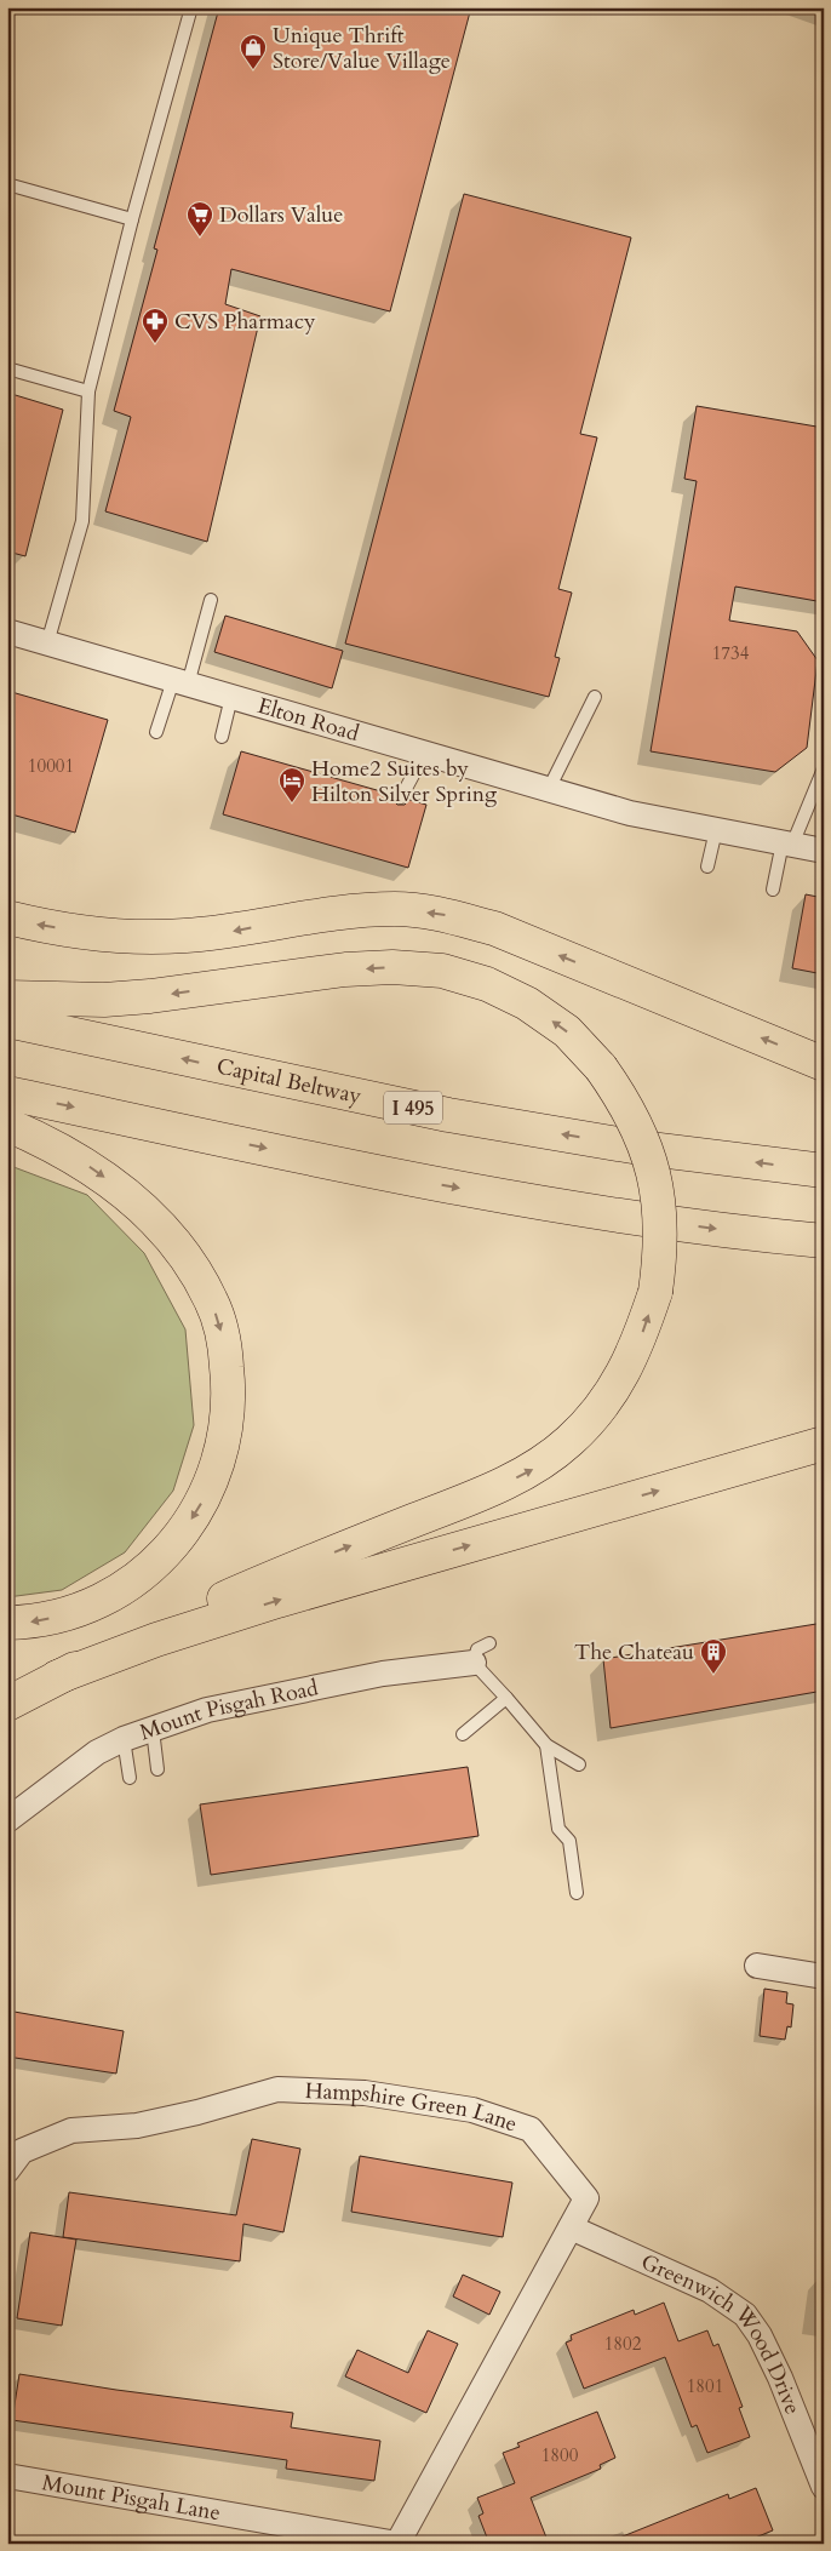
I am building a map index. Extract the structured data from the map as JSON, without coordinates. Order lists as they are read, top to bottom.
{
  "streets": {
    "highway": ["Capital Beltway", "I 495"],
    "street": [
      "Elton Road",
      "Mount Pisgah Road",
      "Hampshire Green Lane",
      "Greenwich Wood Drive",
      "Mount Pisgah Lane"
    ]
  },
  "crossings": [
    ["Hampshire Green Lane", "Greenwich Wood Drive"],
    ["Hampshire Green Lane", "Mount Pisgah Lane"]
  ],
  "places": {
    "shop": ["Unique Thrift Store/Value Village"],
    "supermarket": ["Dollars Value"],
    "pharmacy": ["CVS Pharmacy"],
    "hotel": ["Home2 Suites by Hilton Silver Spring"],
    "building": ["The Chateau"]
  },
  "house_numbers": [
    "1734",
    "10001",
    "1802",
    "1801",
    "1800"
  ]
}
